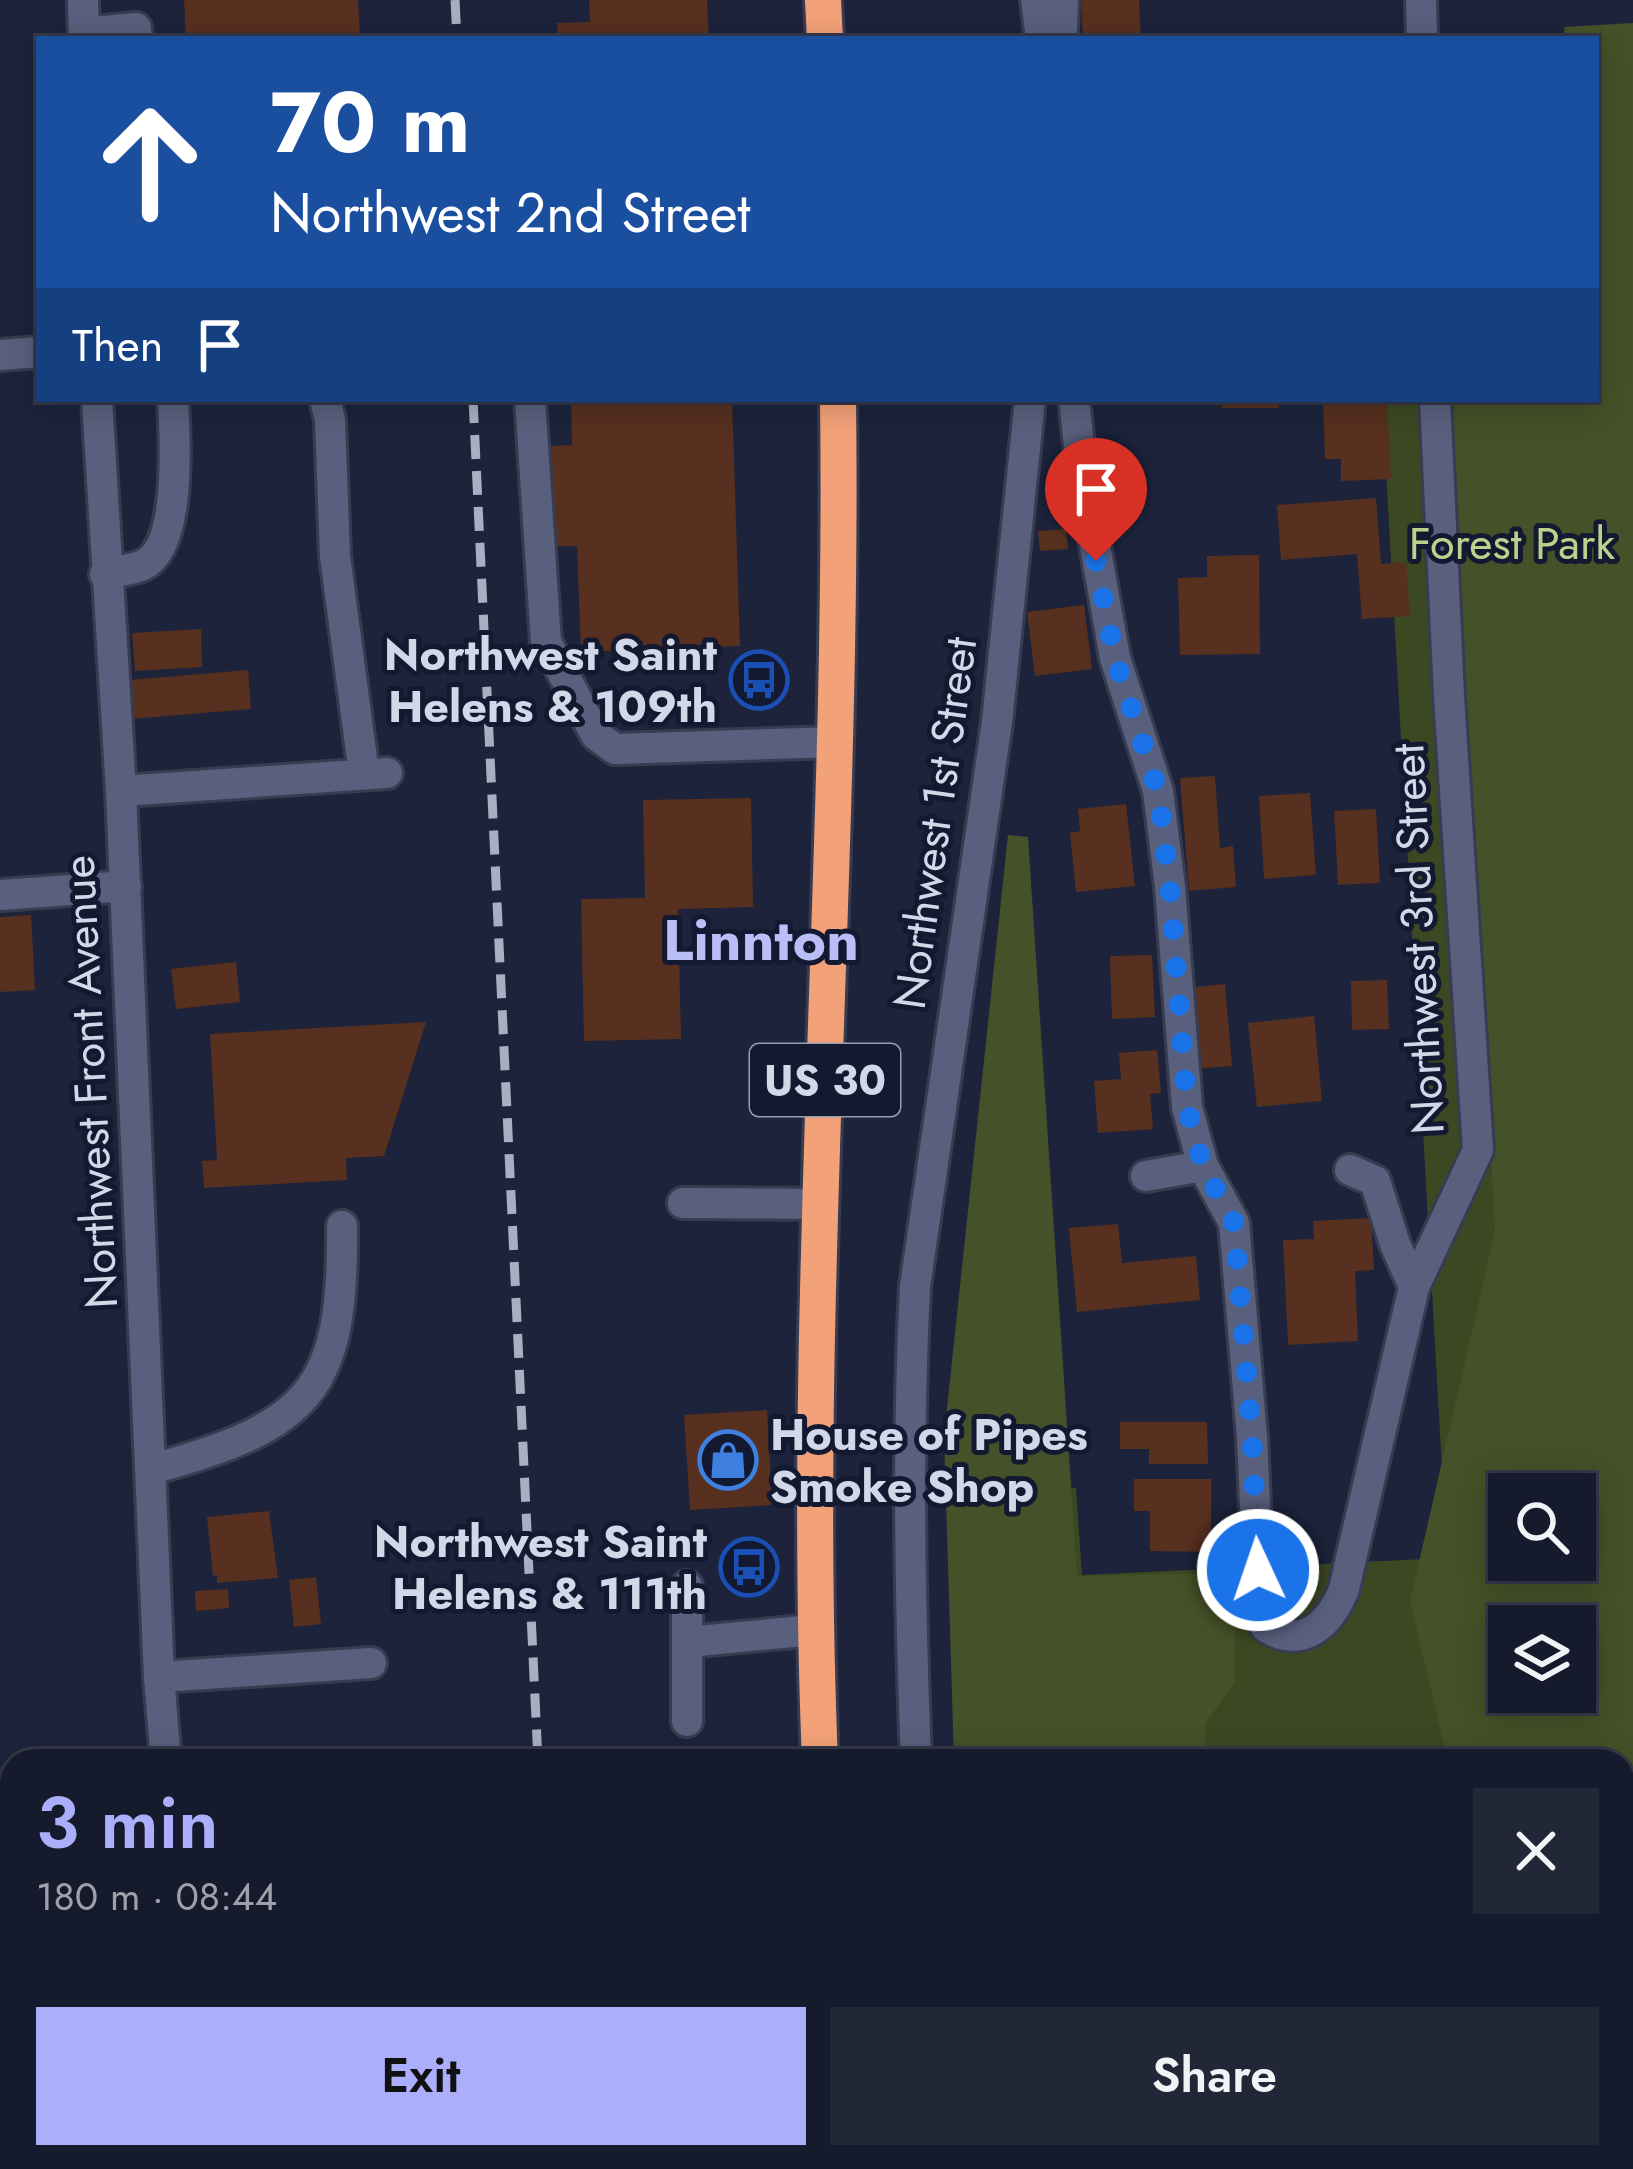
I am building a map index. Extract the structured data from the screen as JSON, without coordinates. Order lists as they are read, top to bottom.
{
  "streets": {
    "highway": ["US 30"],
    "street": ["Northwest 1st Street", "Northwest 3rd Street", "Northwest Front Avenue"]
  },
  "districts": ["Linnton"],
  "parks": ["Forest Park"],
  "places": {
    "bus stop": ["Northwest Saint Helens & 109th", "Northwest Saint Helens & 111th"],
    "shop": ["House of Pipes Smoke Shop"]
  },
  "page": {
    "turn": ["70 m", "Northwest 2nd Street"],
    "then": "Then",
    "heading": ["3 min", "180 m · 08:44"],
    "buttons": ["Exit", "Share"]
  }
}
